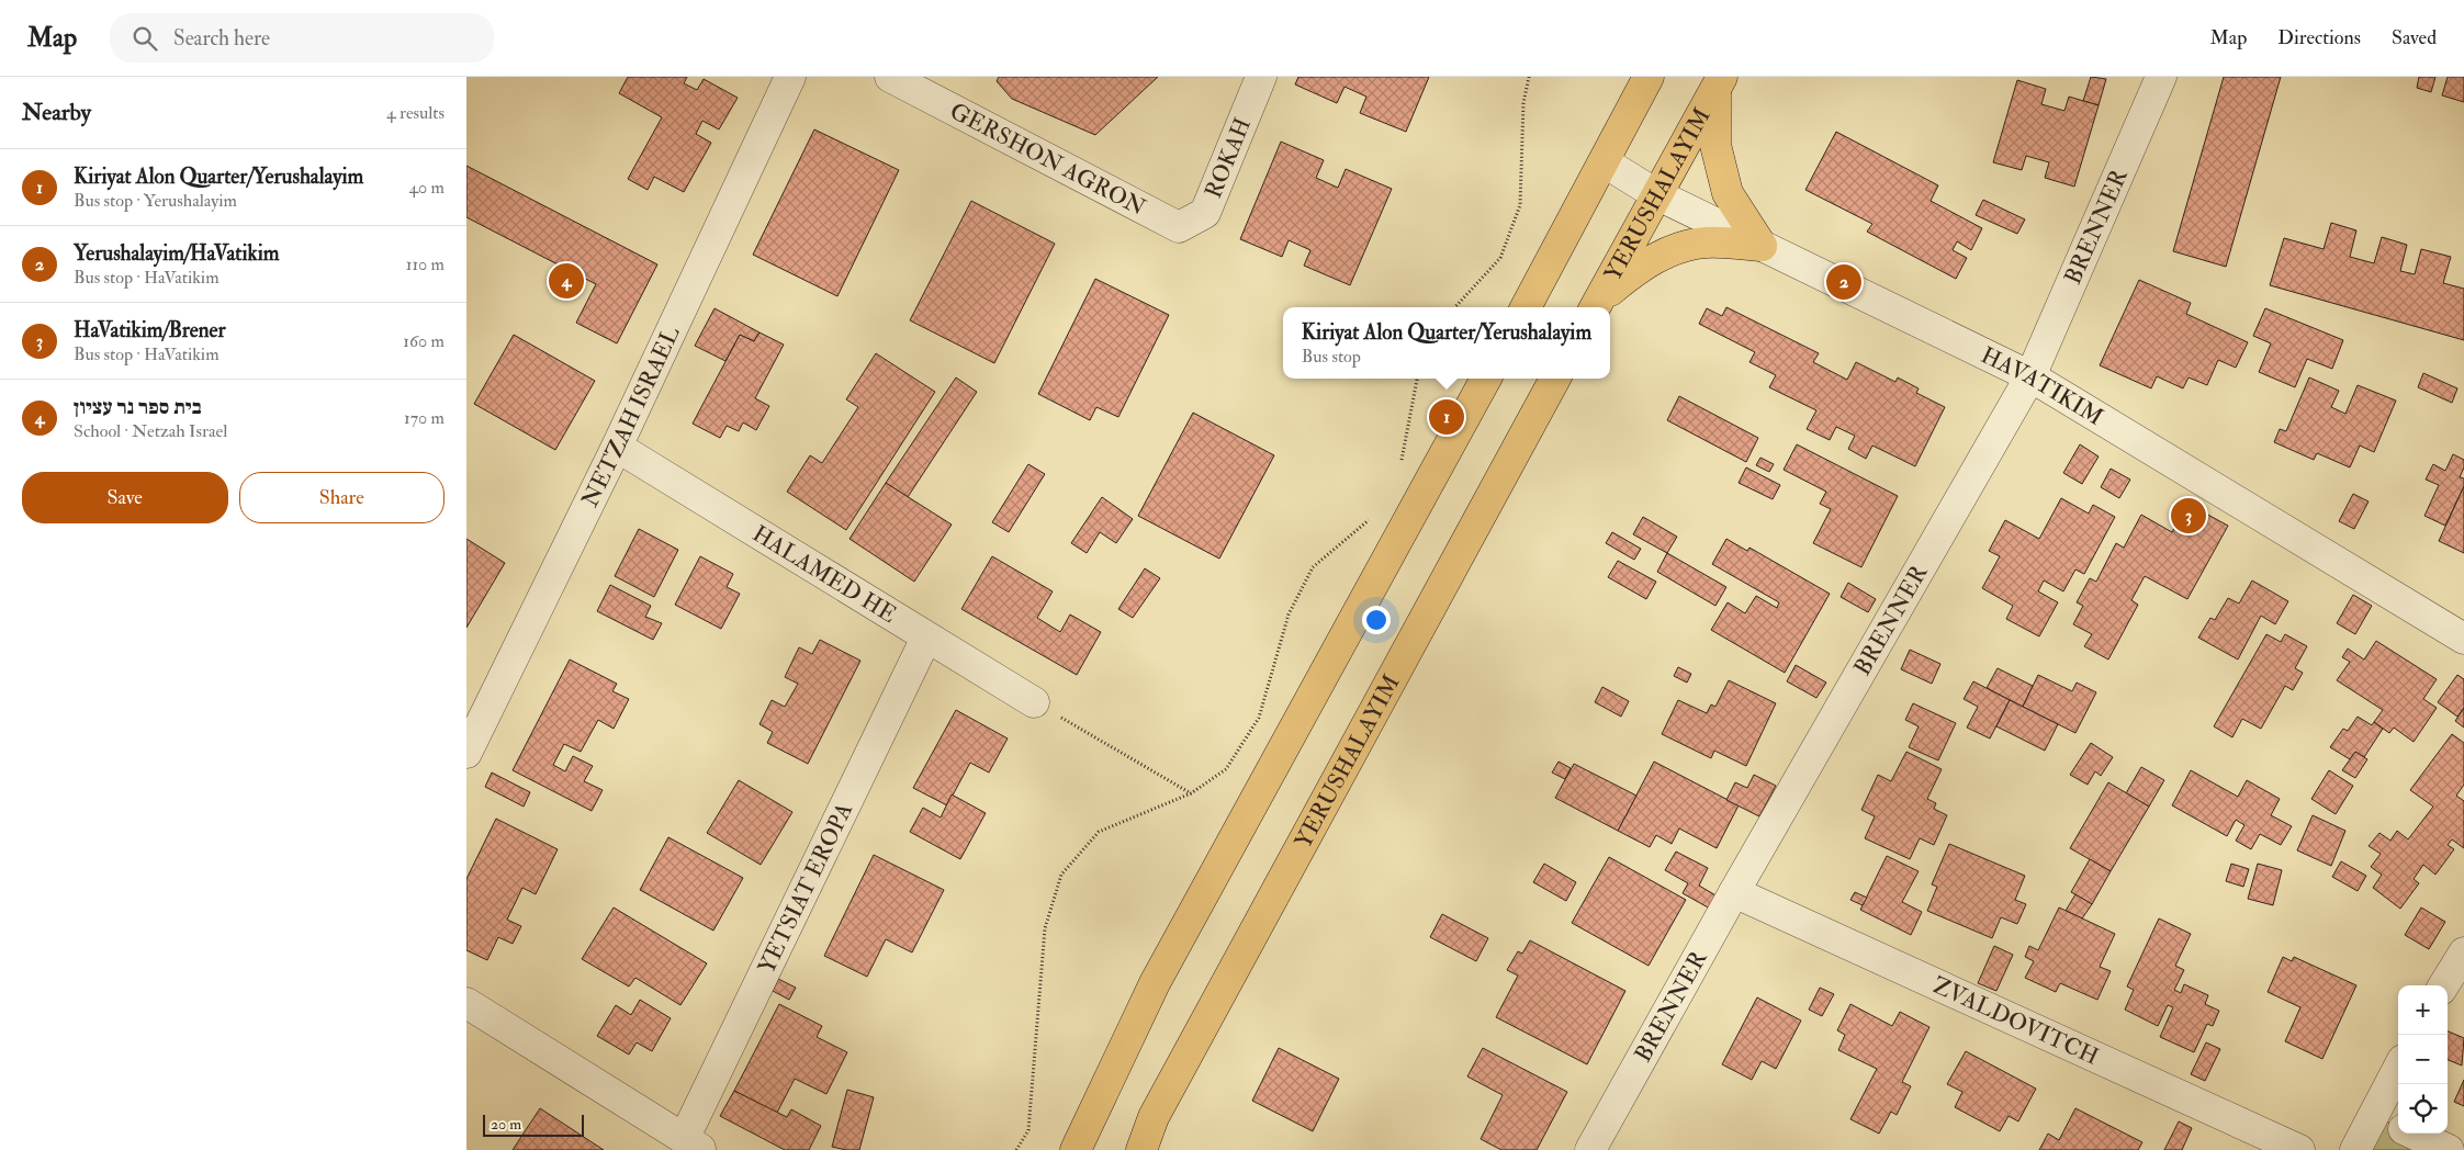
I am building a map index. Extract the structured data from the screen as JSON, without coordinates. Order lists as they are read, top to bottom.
{
  "streets": {
    "highway": ["YERUSHALAYIM"],
    "street": [
      "ROKAH",
      "GERSHON AGRON",
      "BRENNER",
      "HAVATIKIM",
      "NETZAH ISRAEL",
      "HALAMED HE",
      "YETSIAT EROPA",
      "ZVALDOVITCH"
    ]
  },
  "crossings": [
    ["ROKAH", "GERSHON AGRON"],
    ["YERUSHALAYIM", "HAVATIKIM"],
    ["BRENNER", "HAVATIKIM"],
    ["BRENNER", "ZVALDOVITCH"],
    ["NETZAH ISRAEL", "HALAMED HE"],
    ["HALAMED HE", "YETSIAT EROPA"]
  ],
  "scale_bar": "20 m",
  "page": {
    "header": "Map",
    "search": "Search here",
    "nav": ["Map", "Directions", "Saved"],
    "heading": ["Nearby", "4 results"],
    "list": [
      {
        "mark": "1",
        "name": "Kiriyat Alon Quarter/Yerushalayim",
        "note": "Bus stop · Yerushalayim",
        "value": "40 m"
      },
      {
        "mark": "2",
        "name": "Yerushalayim/HaVatikim",
        "note": "Bus stop · HaVatikim",
        "value": "110 m"
      },
      {
        "mark": "3",
        "name": "HaVatikim/Brener",
        "note": "Bus stop · HaVatikim",
        "value": "160 m"
      },
      {
        "mark": "4",
        "name": "בית ספר נר עציון",
        "note": "School · Netzah Israel",
        "value": "170 m"
      }
    ],
    "pins": [
      "4",
      "2",
      "1",
      "3"
    ],
    "popup": ["Kiriyat Alon Quarter/Yerushalayim", "Bus stop"],
    "buttons": ["Save", "Share"],
    "map_buttons": ["+", "−"],
    "scale": "20 m"
  }
}
